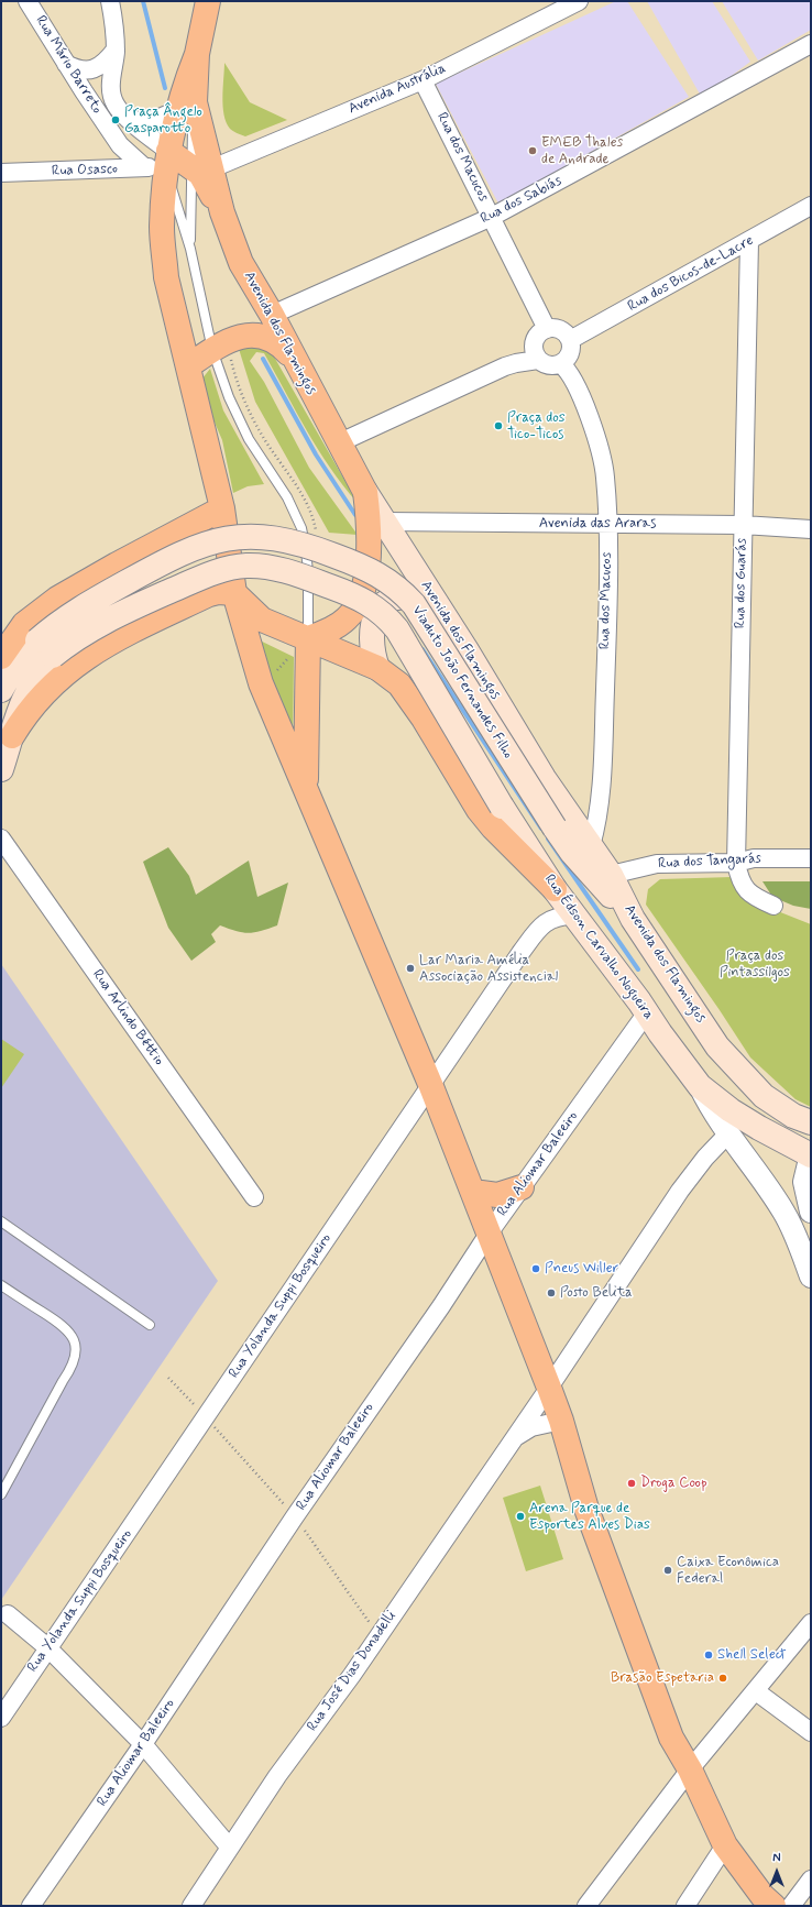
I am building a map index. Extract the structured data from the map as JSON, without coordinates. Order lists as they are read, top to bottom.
{
  "streets": {
    "main road": ["Avenida dos Flamingos", "Viaduto João Fernandes Filho", "Rua Édson Carvalho Nogueira"],
    "street": [
      "Rua Mário Barreto",
      "Avenida Austrália",
      "Rua dos Macucos",
      "Rua Osasco",
      "Rua dos Sabiás",
      "Rua dos Bicos-de-Lacre",
      "Avenida das Araras",
      "Rua dos Guarás",
      "Rua dos Tangarás",
      "Rua Arlindo Béttio",
      "Rua Aliomar Baleeiro",
      "Rua Yolanda Suppi Bosqueiro",
      "Rua José Dias Donadelli"
    ]
  },
  "crossings": [
    ["Rua Mário Barreto", "Rua Osasco"],
    ["Avenida Austrália", "Rua dos Macucos"],
    ["Avenida Austrália", "Avenida dos Flamingos"],
    ["Rua dos Macucos", "Rua dos Sabiás"],
    ["Rua dos Macucos", "Rua dos Bicos-de-Lacre"],
    ["Rua dos Macucos", "Avenida dos Flamingos"],
    ["Rua dos Macucos", "Avenida das Araras"],
    ["Rua dos Sabiás", "Avenida dos Flamingos"],
    ["Rua dos Bicos-de-Lacre", "Rua dos Guarás"],
    ["Avenida dos Flamingos", "Avenida das Araras"],
    ["Avenida dos Flamingos", "Viaduto João Fernandes Filho"],
    ["Avenida dos Flamingos", "Rua dos Tangarás"],
    ["Avenida das Araras", "Rua dos Guarás"],
    ["Rua dos Guarás", "Rua dos Tangarás"],
    ["Viaduto João Fernandes Filho", "Rua Édson Carvalho Nogueira"],
    ["Rua Édson Carvalho Nogueira", "Rua Aliomar Baleeiro"],
    ["Rua Édson Carvalho Nogueira", "Rua Yolanda Suppi Bosqueiro"]
  ],
  "parks": ["Praça dos Pintassilgos"],
  "places": [
    "Praça Ângelo Gasparotto",
    "EMEB Thales de Andrade",
    "Praça dos Tico-Ticos",
    "Lar Maria Amélia Associação Assistencial",
    "Pneus Willer",
    "Posto Belita",
    "Droga Coop",
    "Arena Parque de Esportes Alves Dias",
    "Caixa Econômica Federal",
    "Shell Select",
    "Brasão Espetaria"
  ],
  "north": "top"
}
